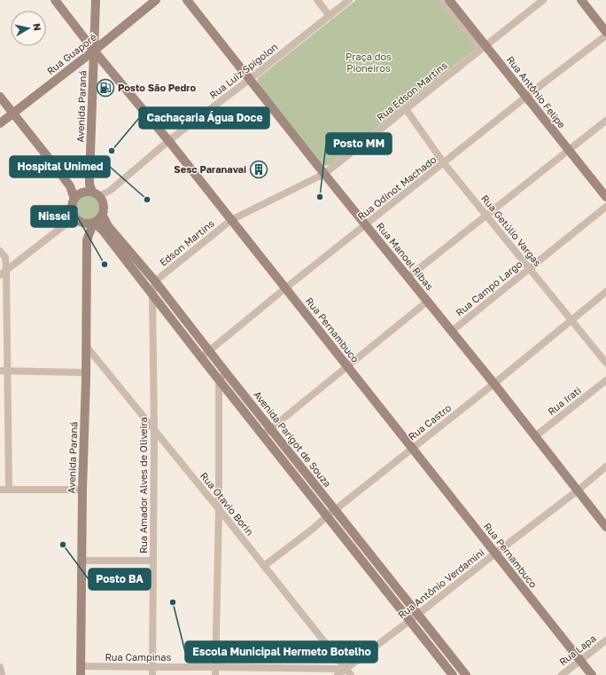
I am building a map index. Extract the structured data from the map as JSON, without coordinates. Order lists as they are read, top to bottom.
{
  "streets": {
    "street": [
      "Rua Guaporé",
      "Rua Luiz Spigolon",
      "Rua Edson Martins",
      "Rua Antônio Felipe",
      "Avenida Paraná",
      "Rua Odinot Machado",
      "Rua Getúlio Vargas",
      "Edson Martins",
      "Rua Manoel Ribas",
      "Rua Campo Largo",
      "Rua Pernambuco",
      "Rua Irati",
      "Rua Castro",
      "Avenida Parigot de Souza",
      "Rua Amador Alves de Oliveira",
      "Rua Otavio Borin",
      "Rua Antônio Verdamini",
      "Rua Lapa",
      "Rua Campinas"
    ]
  },
  "crossings": [
    ["Rua Guaporé", "Avenida Paraná"],
    ["Rua Guaporé", "Rua Pernambuco"],
    ["Rua Luiz Spigolon", "Avenida Paraná"],
    ["Rua Luiz Spigolon", "Rua Manoel Ribas"],
    ["Rua Luiz Spigolon", "Rua Pernambuco"],
    ["Rua Luiz Spigolon", "Avenida Parigot de Souza"],
    ["Rua Edson Martins", "Rua Antônio Felipe"],
    ["Rua Edson Martins", "Rua Getúlio Vargas"],
    ["Rua Edson Martins", "Edson Martins"],
    ["Rua Edson Martins", "Rua Manoel Ribas"],
    ["Rua Edson Martins", "Rua Pernambuco"],
    ["Rua Antônio Felipe", "Rua Odinot Machado"],
    ["Avenida Paraná", "Rua Pernambuco"],
    ["Avenida Paraná", "Avenida Parigot de Souza"],
    ["Avenida Paraná", "Rua Otavio Borin"],
    ["Avenida Paraná", "Rua Campinas"],
    ["Rua Odinot Machado", "Rua Getúlio Vargas"],
    ["Rua Odinot Machado", "Rua Manoel Ribas"],
    ["Rua Odinot Machado", "Rua Pernambuco"],
    ["Rua Odinot Machado", "Avenida Parigot de Souza"],
    ["Rua Getúlio Vargas", "Rua Campo Largo"],
    ["Rua Getúlio Vargas", "Rua Castro"],
    ["Edson Martins", "Rua Pernambuco"],
    ["Edson Martins", "Avenida Parigot de Souza"],
    ["Edson Martins", "Rua Amador Alves de Oliveira"],
    ["Rua Manoel Ribas", "Rua Campo Largo"],
    ["Rua Manoel Ribas", "Rua Irati"],
    ["Rua Manoel Ribas", "Rua Castro"],
    ["Rua Manoel Ribas", "Rua Antônio Verdamini"],
    ["Rua Pernambuco", "Rua Castro"],
    ["Rua Pernambuco", "Rua Antônio Verdamini"],
    ["Rua Pernambuco", "Rua Lapa"],
    ["Rua Castro", "Avenida Parigot de Souza"],
    ["Rua Castro", "Rua Otavio Borin"],
    ["Avenida Parigot de Souza", "Rua Amador Alves de Oliveira"],
    ["Avenida Parigot de Souza", "Rua Antônio Verdamini"],
    ["Rua Amador Alves de Oliveira", "Rua Otavio Borin"],
    ["Rua Amador Alves de Oliveira", "Rua Campinas"],
    ["Rua Otavio Borin", "Rua Antônio Verdamini"],
    ["Rua Otavio Borin", "Rua Campinas"],
    ["Rua Antônio Verdamini", "Rua Campinas"]
  ],
  "parks": ["Praça dos Pioneiros"],
  "places": {
    "fuel station": ["Posto São Pedro"],
    "other": [
      "Cachaçaria Água Doce",
      "Posto MM",
      "Hospital Unimed",
      "Nissei",
      "Posto BA",
      "Escola Municipal Hermeto Botelho"
    ],
    "building": ["Sesc Paranavai"]
  },
  "north": "right"
}
